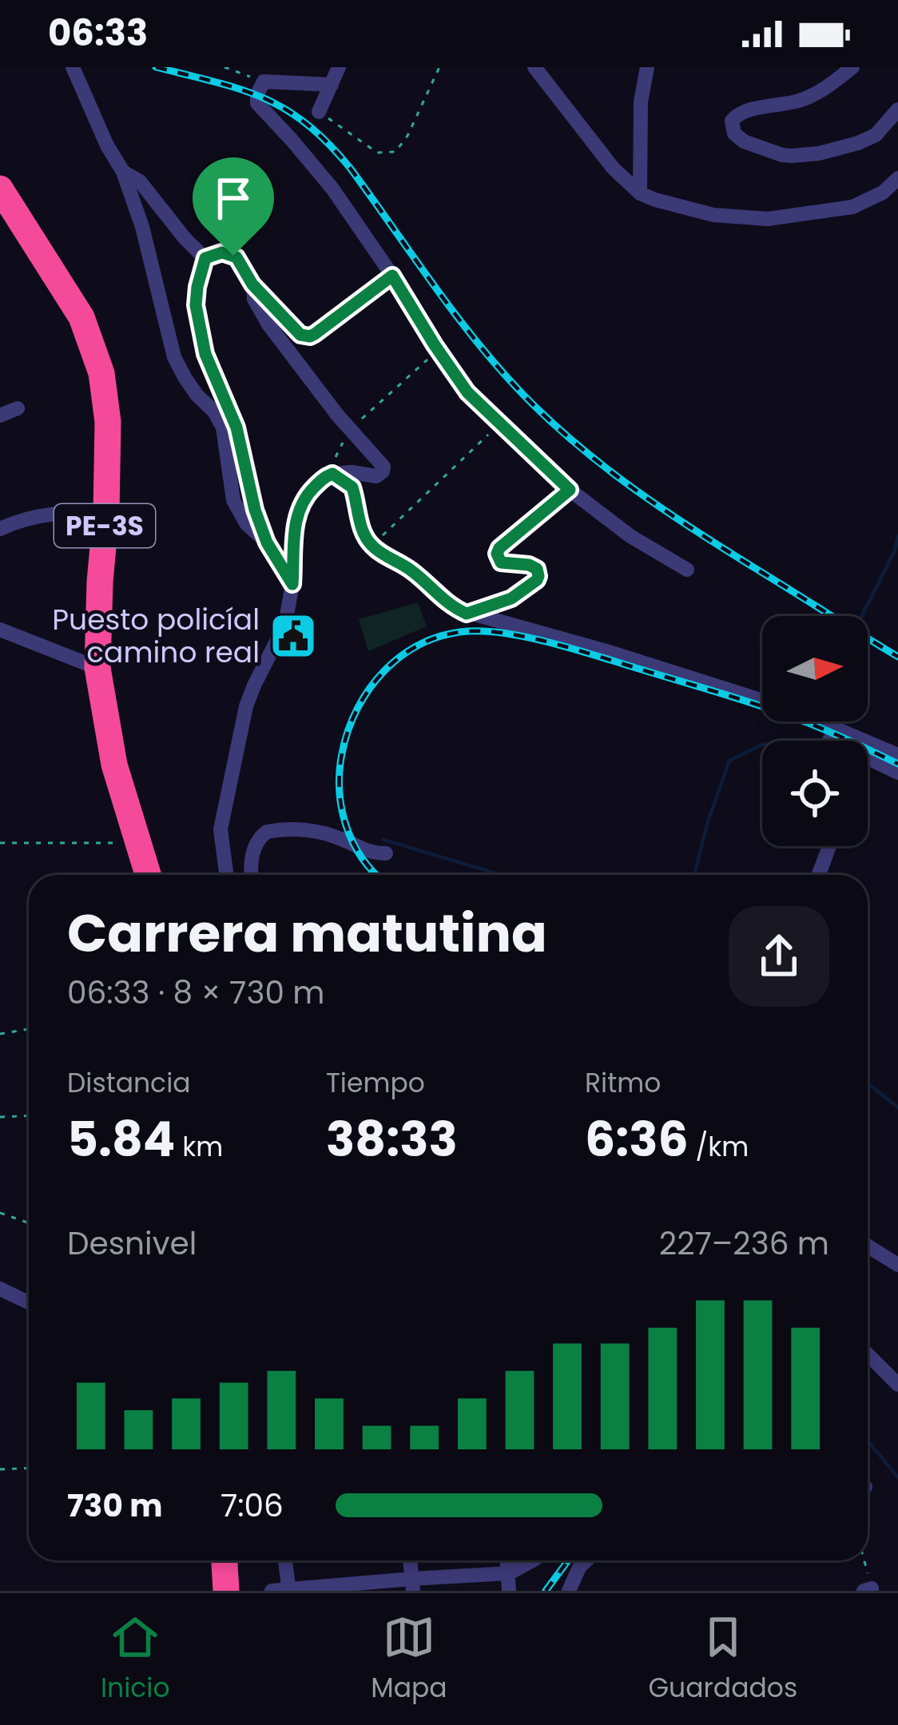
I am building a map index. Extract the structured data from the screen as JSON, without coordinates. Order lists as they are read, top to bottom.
{
  "streets": {
    "highway": ["PE-3S"]
  },
  "places": {
    "public building": ["Puesto policíal camino real"]
  },
  "north": "right",
  "page": {
    "status": "06:33",
    "heading": ["Carrera matutina", "06:33 · 8 × 730 m"],
    "stats": [
      ["Distancia", "5.84 km"],
      ["Tiempo", "38:33"],
      ["Ritmo", "6:36 /km"]
    ],
    "chart": ["Desnivel", "227–236 m"],
    "list": [
      {
        "name": "730 m",
        "note": "7:06"
      }
    ],
    "tabs": ["Inicio", "Mapa", "Guardados"]
  }
}
